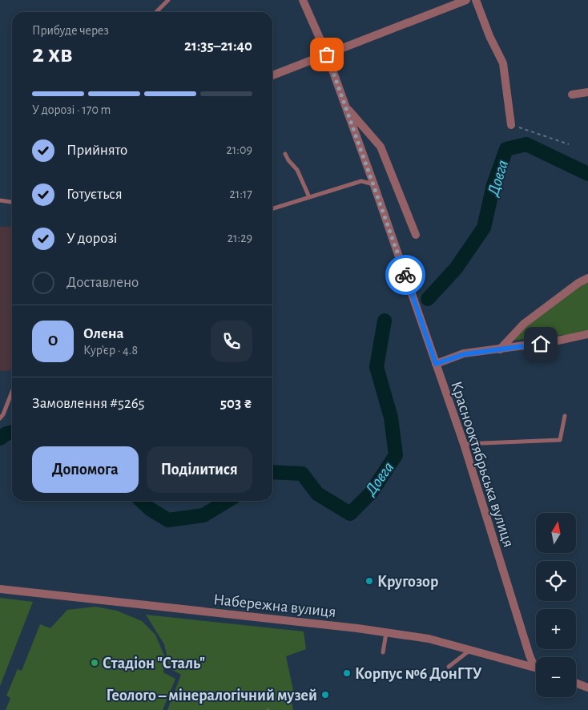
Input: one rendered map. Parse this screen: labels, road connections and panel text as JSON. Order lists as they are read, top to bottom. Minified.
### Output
{"streets":{"street":["Краснооктябрьська вулиця","Набережна вулиця"]},"crossings":[["Краснооктябрьська вулиця","Набережна вулиця"]],"water":["Довга"],"places":["Кругозор","Стадіон \"Сталь\"","Корпус №6 ДонГТУ","Геолого – мінералогічний музей"],"north":"top","page":{"heading":["2 хв","Прибуде через","21:35–21:40"],"panel":["Олена","Кур’єр · 4.8","Замовлення #5265","503 ₴"],"bar":"У дорозі · 170 m","list":[["Прийнято","21:09"],["Готується","21:17"],["У дорозі","21:29"],"Доставлено"],"round":"О","buttons":["Допомога","Поділитися"],"map_buttons":["+","−"]}}
